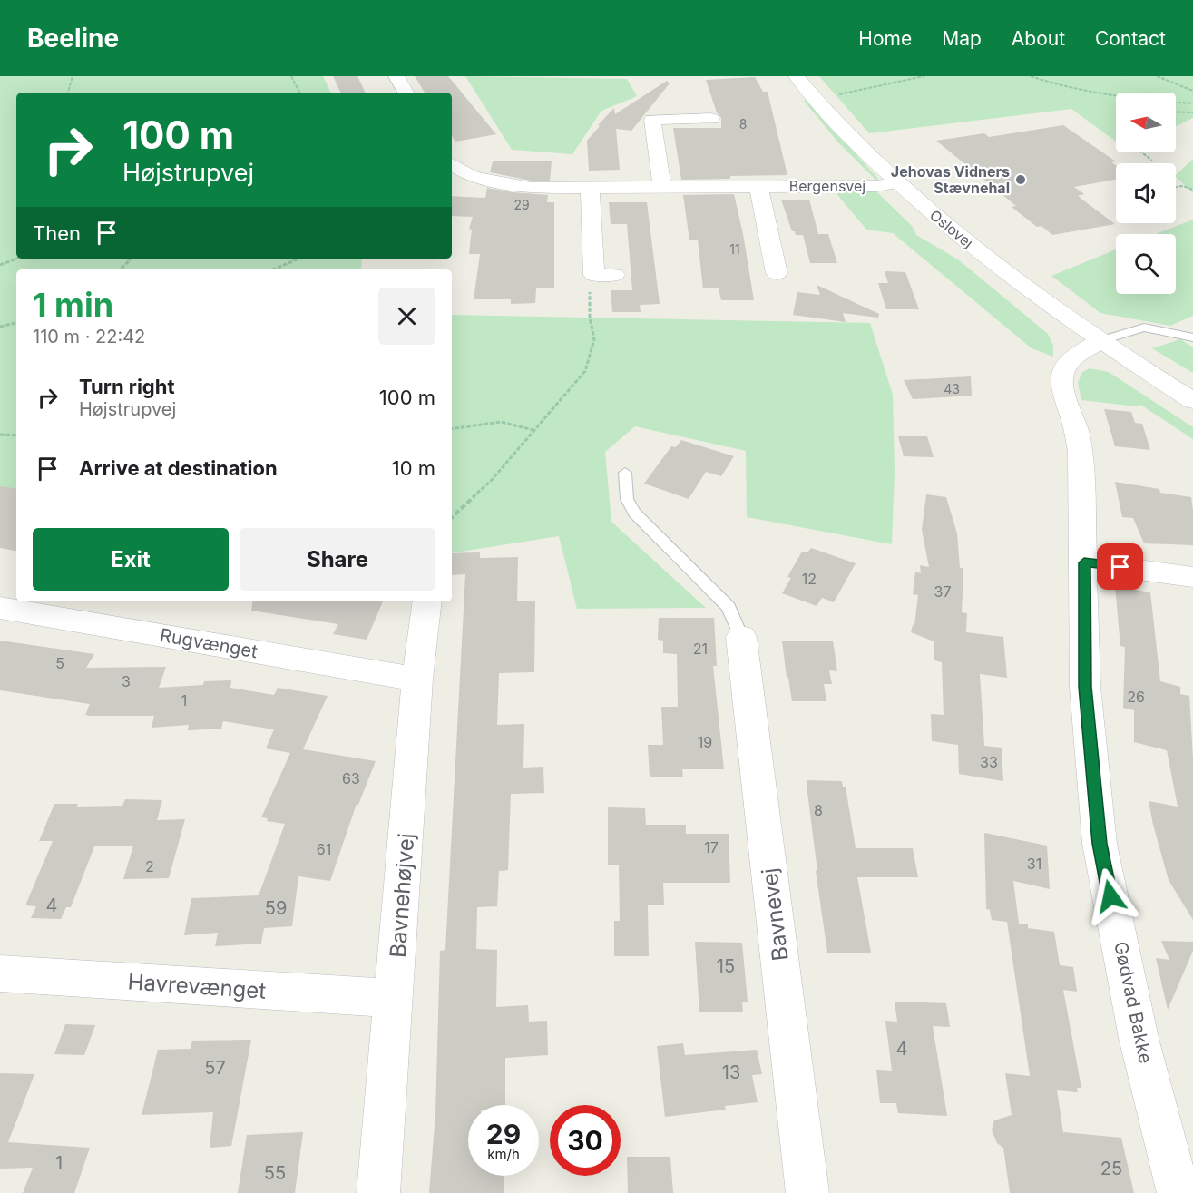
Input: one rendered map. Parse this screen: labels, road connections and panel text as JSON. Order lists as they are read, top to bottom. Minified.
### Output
{"streets":{"street":["Bergensvej","Oslovej","Rugvænget","Bavnehøjvej","Bavnevej","Havrevænget","Gødvad Bakke"]},"crossings":[["Bergensvej","Oslovej"],["Oslovej","Gødvad Bakke"],["Rugvænget","Bavnehøjvej"],["Bavnehøjvej","Havrevænget"]],"places":["Jehovas Vidners Stævnehal"],"house_numbers":["8","29","11","43","12","37","21","5","3","26","1","19","33","63","8","17","61","31","2","4","59","15","4","57","13","1","25","55"],"north":"left","page":{"header":"Beeline","nav":["Home","Map","About","Contact"],"turn":["100 m","Højstrupvej"],"then":"Then","heading":["1 min","110 m · 22:42"],"list":[{"name":"Turn right","note":"Højstrupvej","value":"100 m"},{"name":"Arrive at destination","value":"10 m"}],"buttons":["Exit","Share"],"speed":"29 km/h","limit":"30"}}
